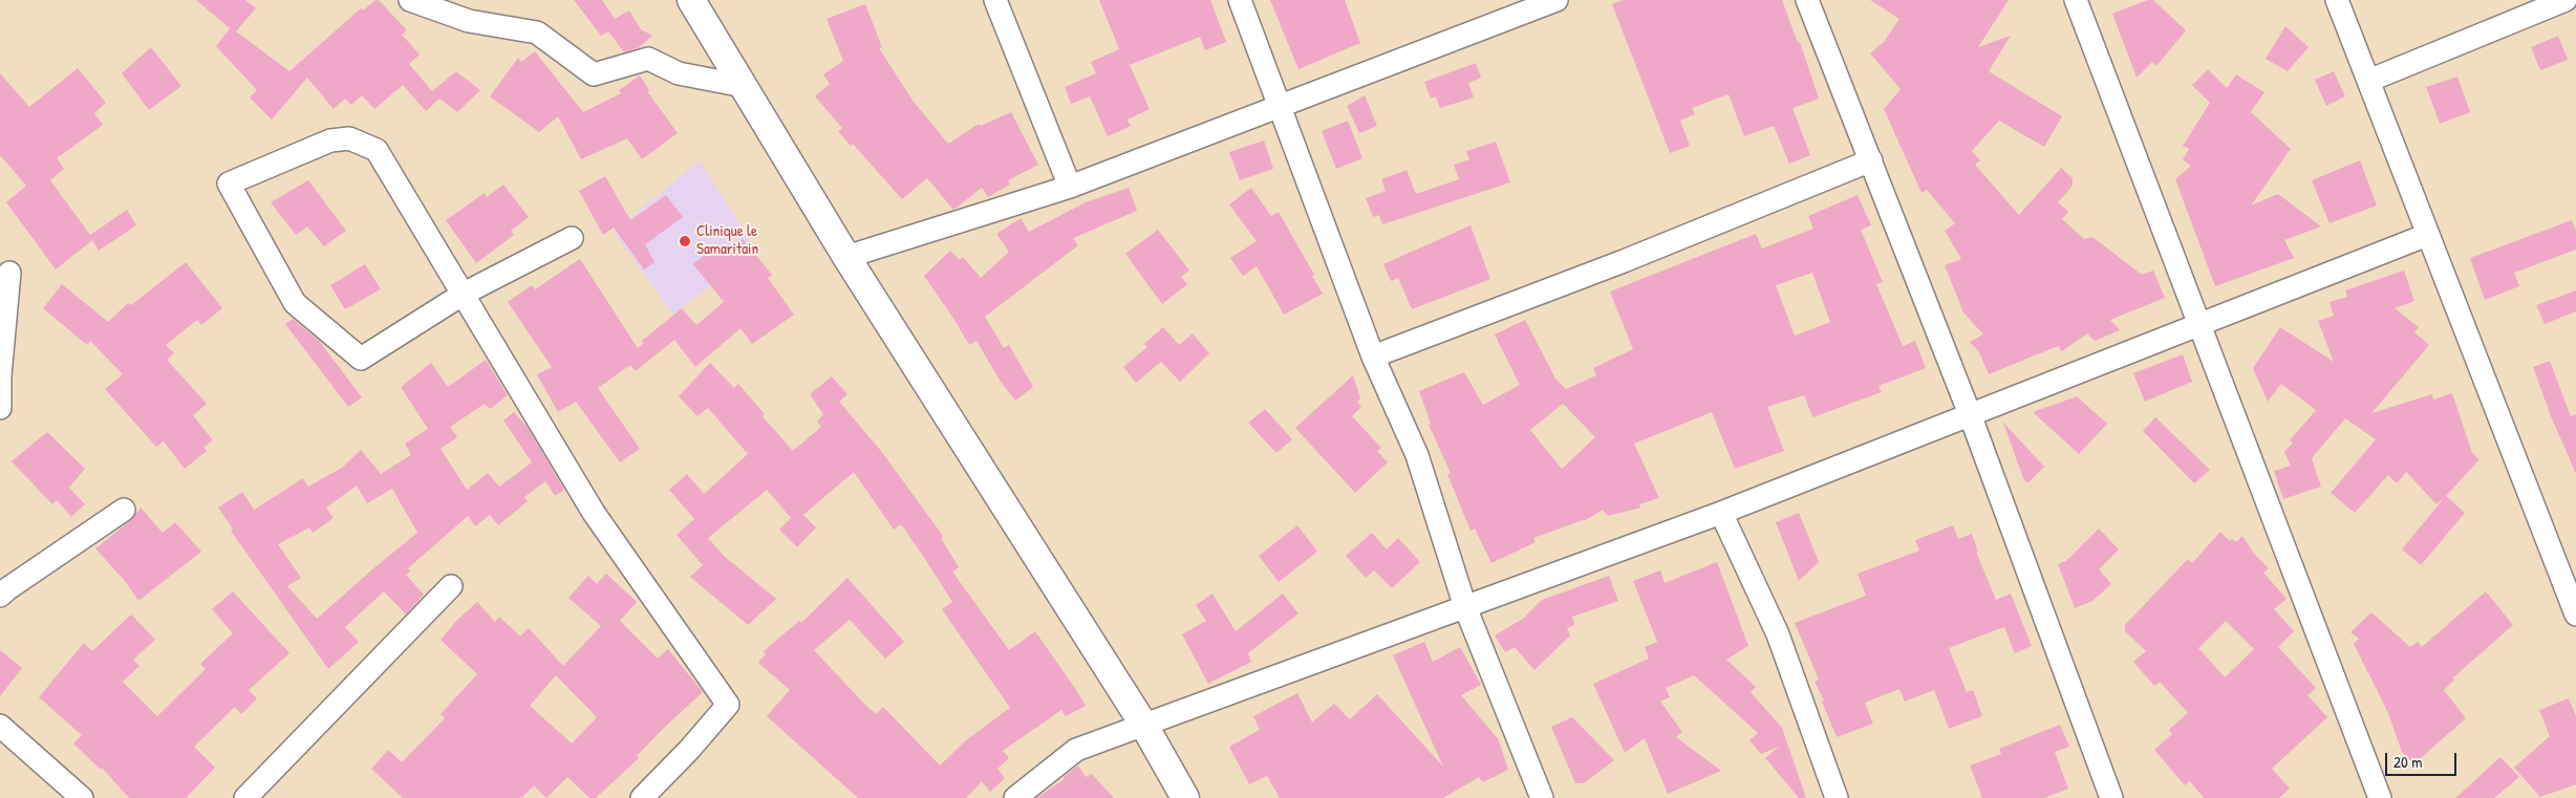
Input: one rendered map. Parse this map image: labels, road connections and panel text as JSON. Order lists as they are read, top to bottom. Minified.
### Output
{"places":["Clinique le Samaritain"],"scale_bar":"20 m"}
